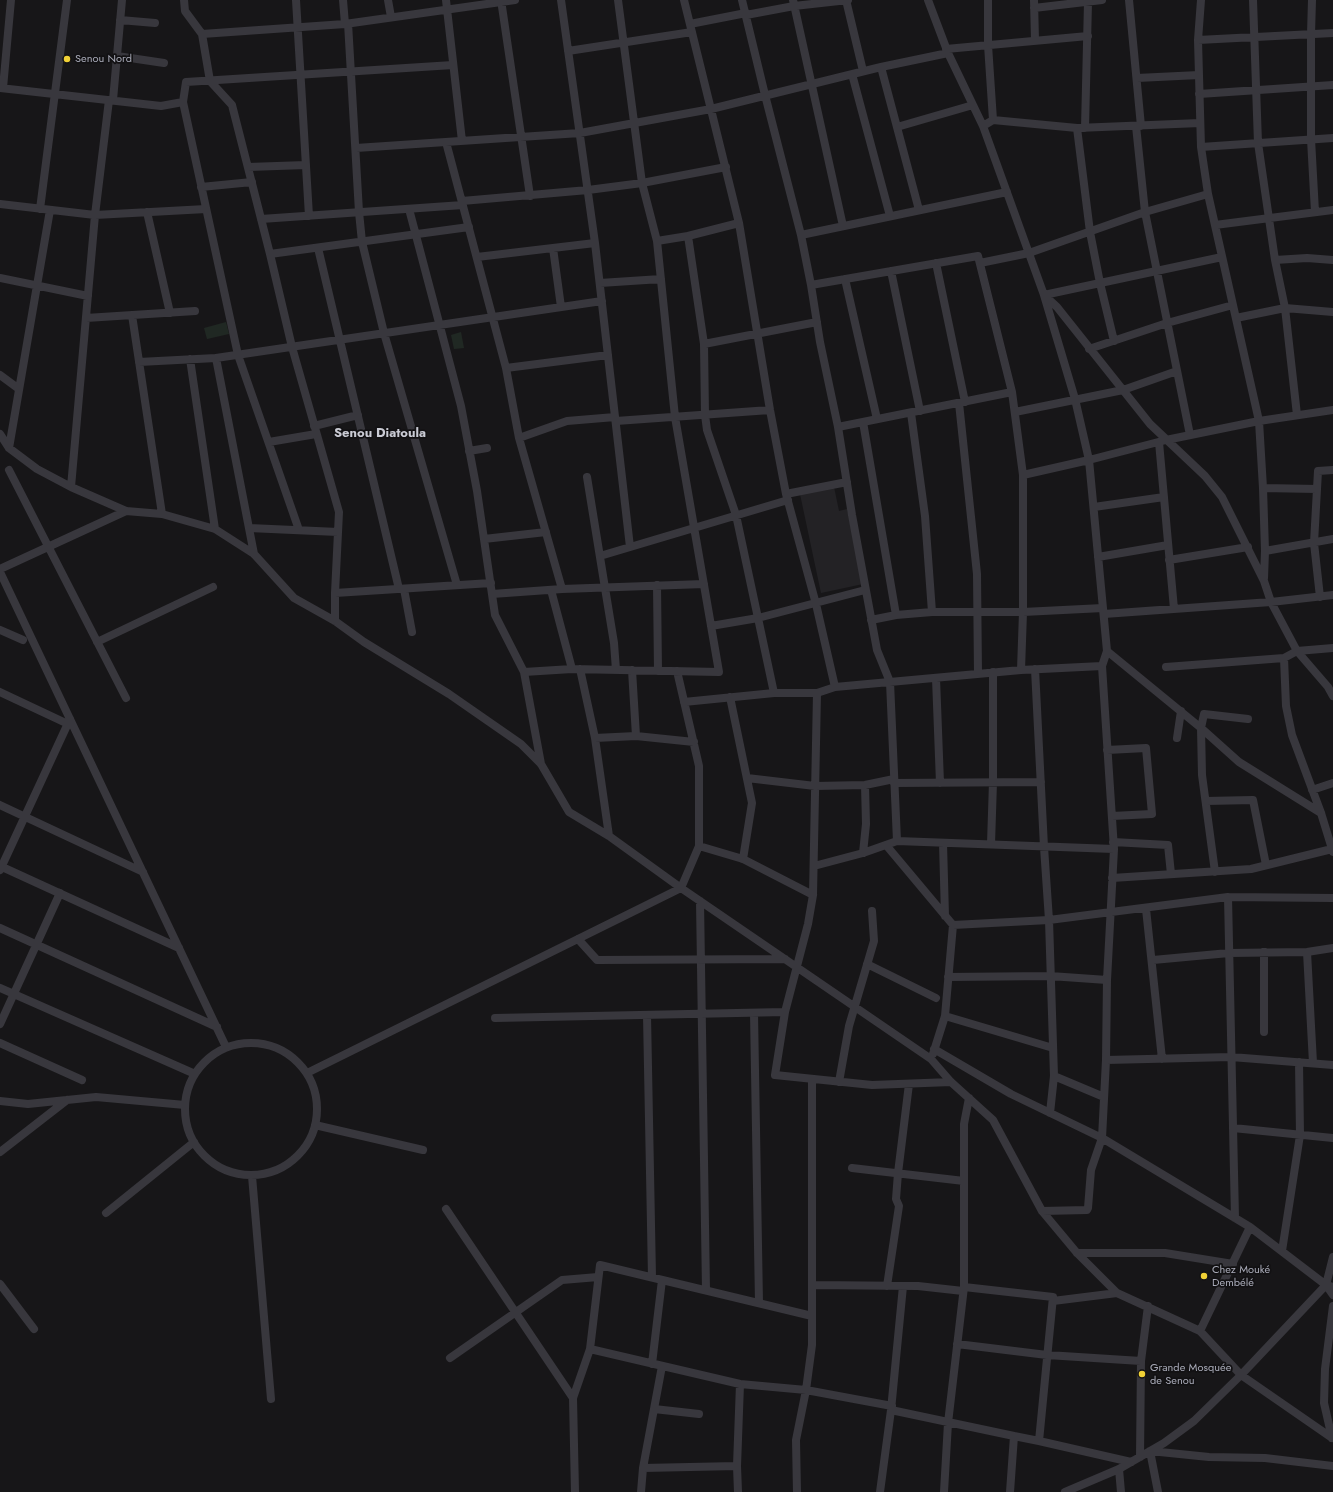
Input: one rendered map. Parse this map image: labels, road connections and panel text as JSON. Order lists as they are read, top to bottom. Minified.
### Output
{"districts":["Senou Diatoula"],"places":["Senou Nord","Chez Mouké Dembélé","Grande Mosquée de Senou"]}
